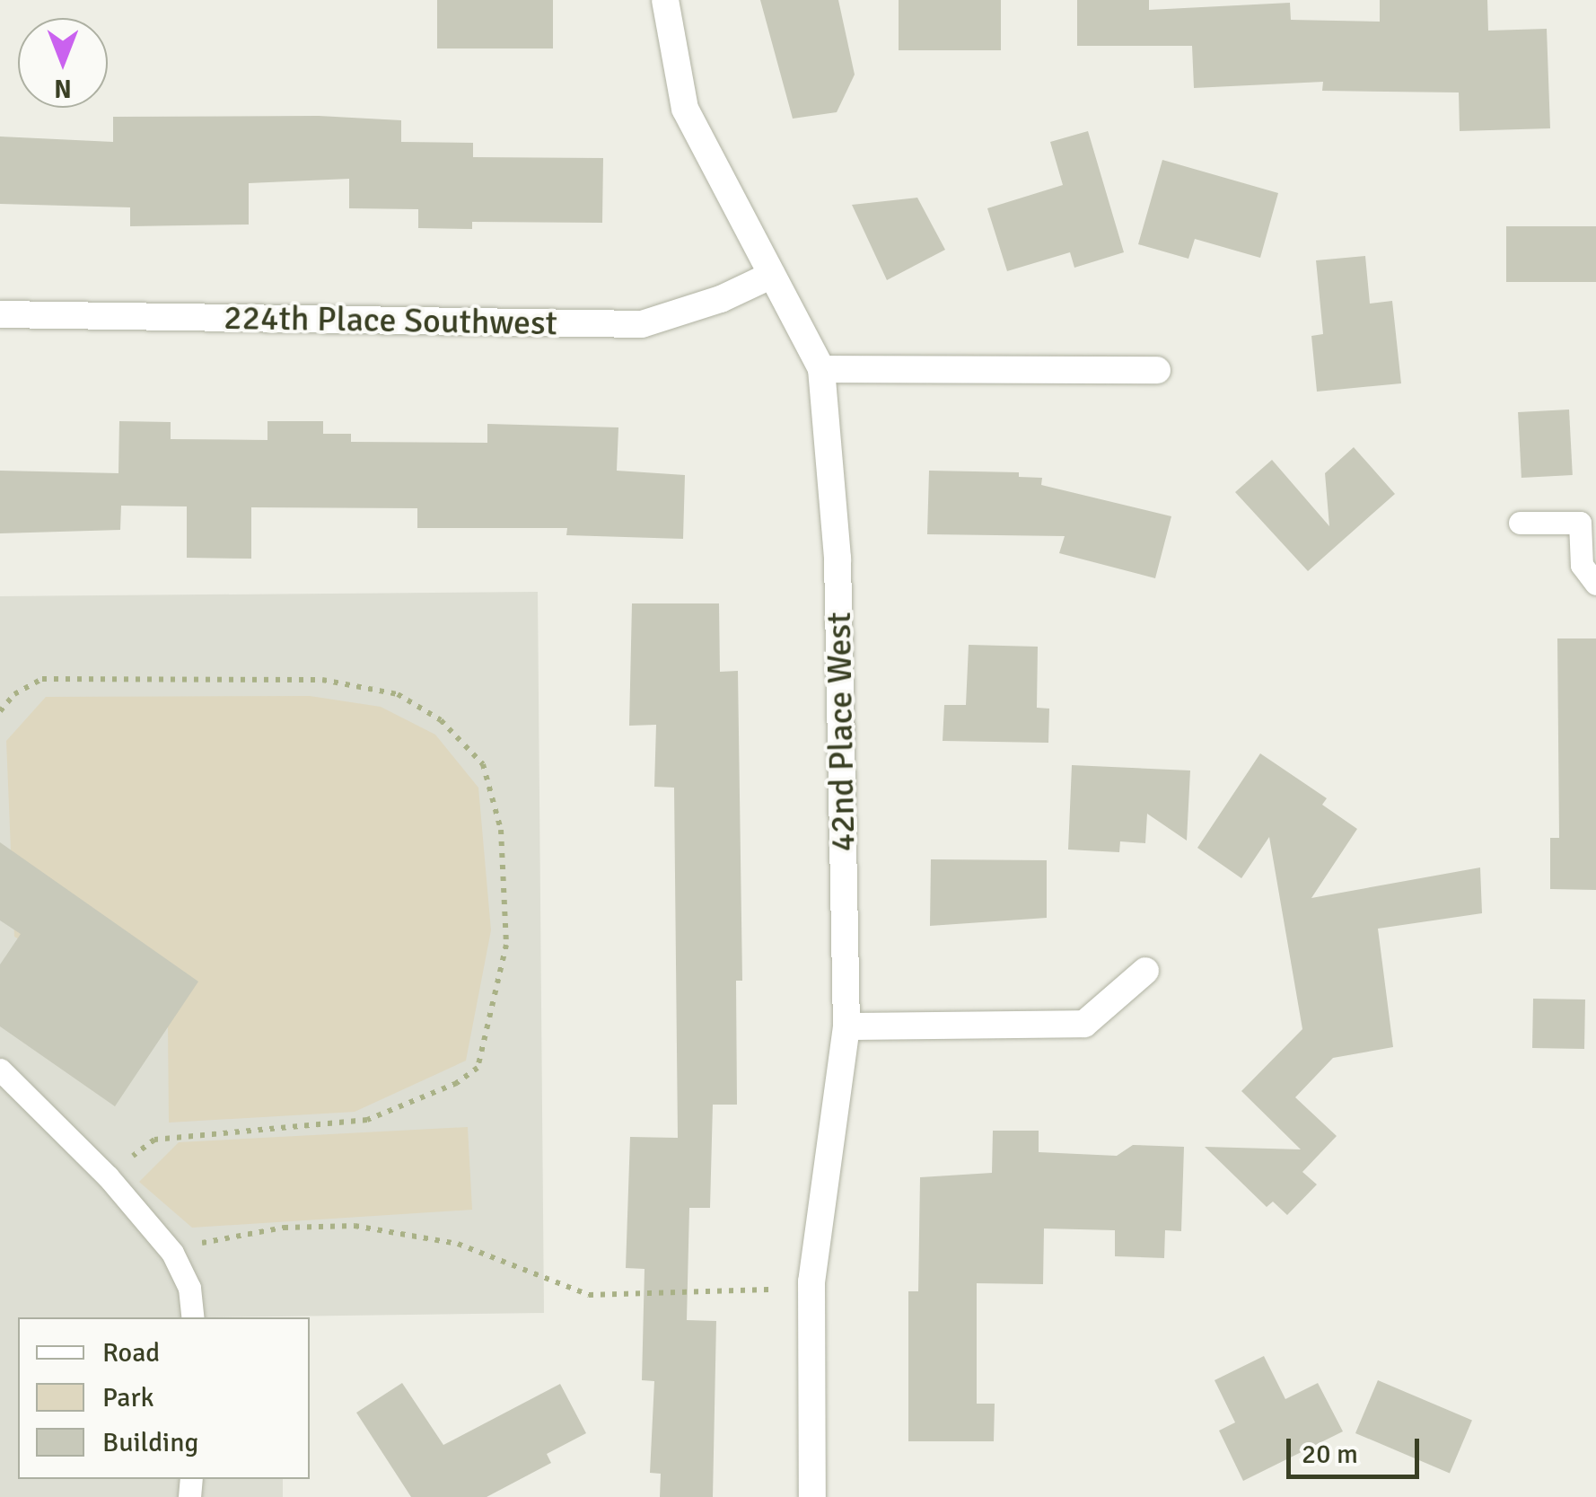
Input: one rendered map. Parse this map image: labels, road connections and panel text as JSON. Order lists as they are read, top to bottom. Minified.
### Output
{"streets":{"street":["224th Place Southwest","42nd Place West"]},"crossings":[["224th Place Southwest","42nd Place West"]],"legend":["Road","Park","Building"],"scale_bar":"20 m","north":"bottom"}
